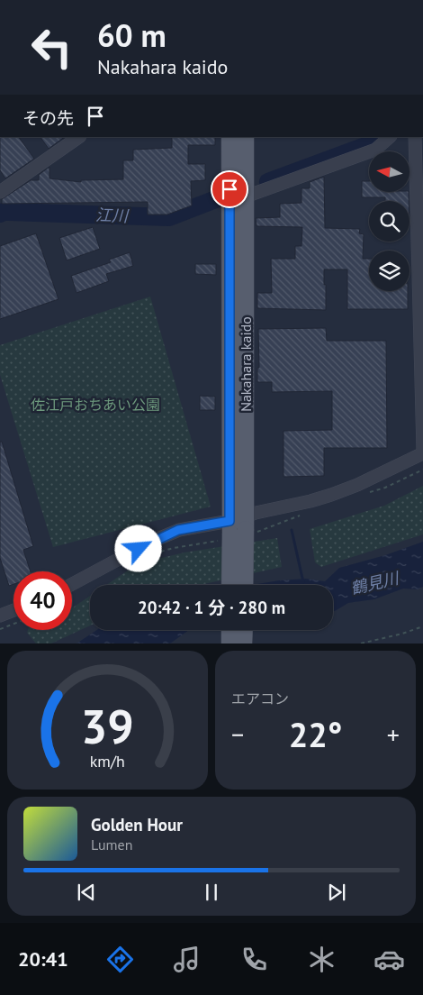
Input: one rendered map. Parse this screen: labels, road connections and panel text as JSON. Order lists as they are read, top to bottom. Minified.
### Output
{"streets":{"main road":["Nakahara kaido"]},"water":["江川","鶴見川"],"parks":["佐江戸おちあい公園"],"north":"left","page":{"turn":["60 m","Nakahara kaido"],"then":"その先","limit":"40","trip":"20:42 · 1 分 · 280 m","tile":"エアコン","heat":["−","22°","+"],"song":["Golden Hour","Lumen"],"tabs":"20:41","gauge":["39","km/h"]}}
